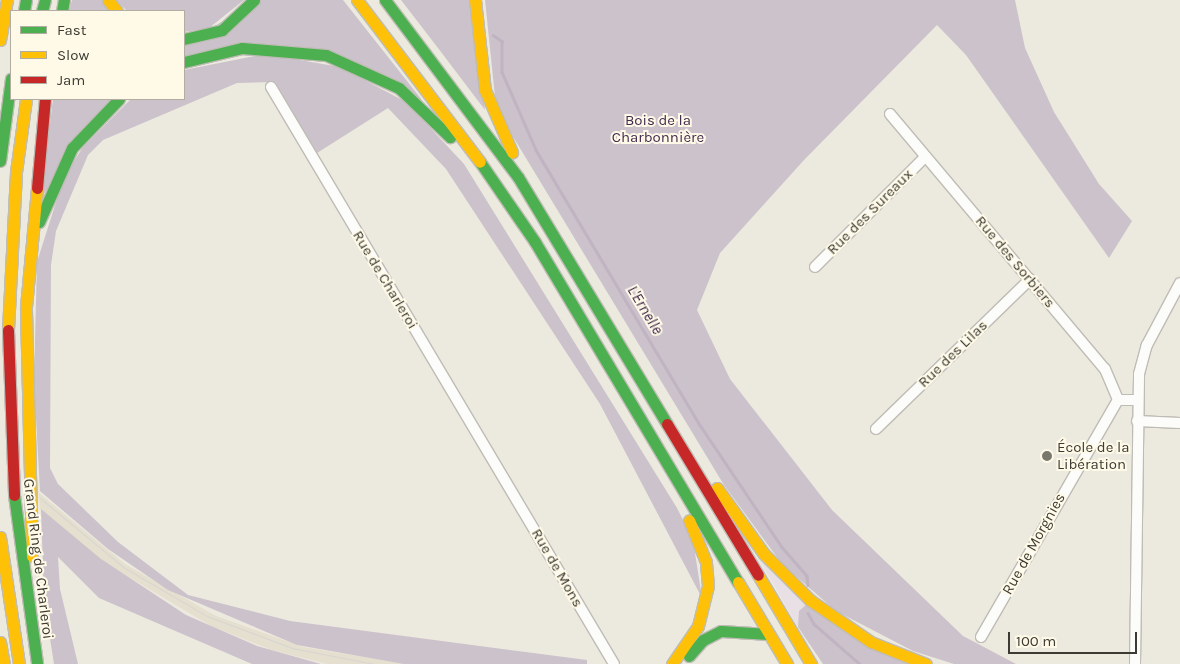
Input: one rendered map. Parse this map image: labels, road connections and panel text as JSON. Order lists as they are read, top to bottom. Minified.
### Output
{"streets":{"highway":["Grand Ring de Charleroi"],"street":["Rue des Sureaux","Rue des Sorbiers","Rue de Charleroi","Rue des Lilas","Rue de Morgnies","Rue de Mons"]},"crossings":[["Rue des Sureaux","Rue des Sorbiers"],["Rue des Sorbiers","Rue des Lilas"],["Rue des Sorbiers","Rue de Morgnies"],["Rue de Charleroi","Rue de Mons"]],"water":["L'Ernelle"],"parks":["Bois de la Charbonnière"],"places":["École de la Libération"],"legend":["Fast","Slow","Jam"],"scale_bar":"100 m"}
